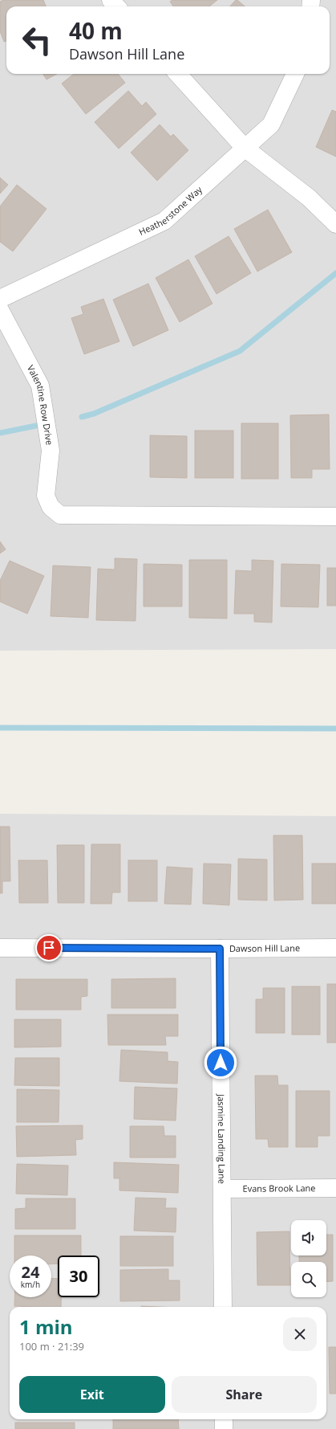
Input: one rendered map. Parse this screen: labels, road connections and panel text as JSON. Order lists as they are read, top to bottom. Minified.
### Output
{"streets":{"street":["Heatherstone Way","Valentine Row Drive","Dawson Hill Lane","Jasmine Landing Lane","Evans Brook Lane"]},"crossings":[["Dawson Hill Lane","Jasmine Landing Lane"],["Jasmine Landing Lane","Evans Brook Lane"]],"page":{"turn":["40 m","Dawson Hill Lane"],"speed":"24 km/h","limit":"30","heading":["1 min","100 m · 21:39"],"buttons":["Exit","Share"]}}
